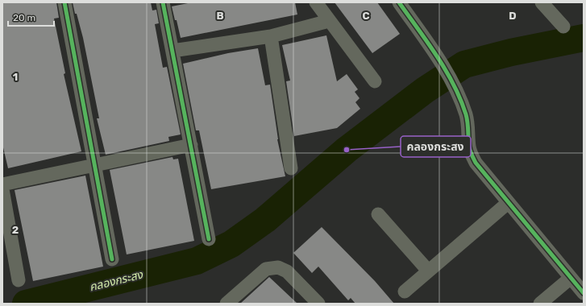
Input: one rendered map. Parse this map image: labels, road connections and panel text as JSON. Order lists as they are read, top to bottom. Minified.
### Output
{"water":["คลองกระสง"],"places":["คลองกระสง"],"scale_bar":"20 m","grid":{"columns":["B","C","D"],"rows":["1","2"]}}
